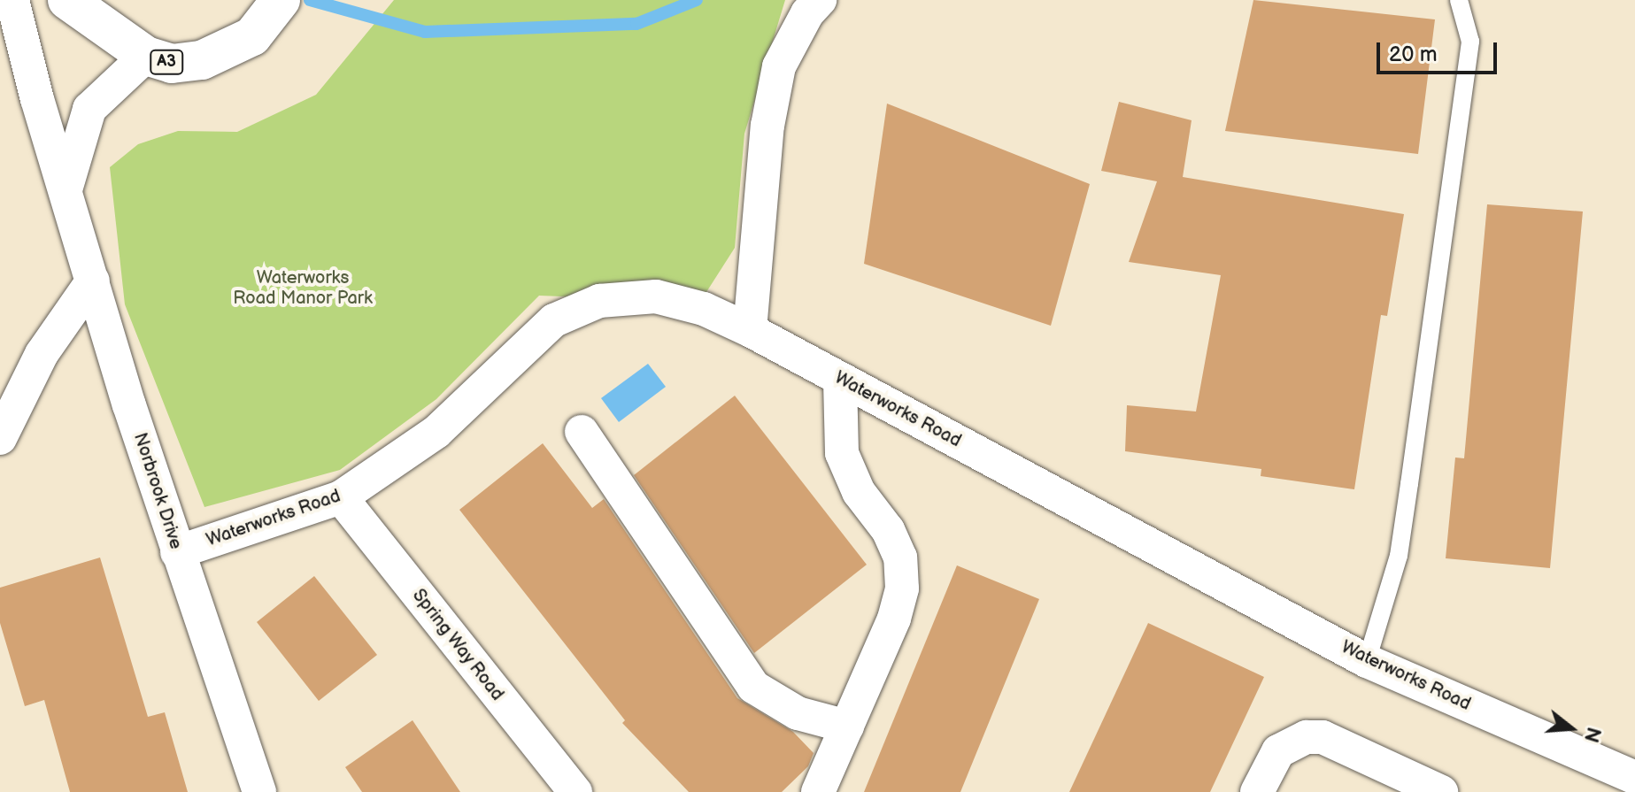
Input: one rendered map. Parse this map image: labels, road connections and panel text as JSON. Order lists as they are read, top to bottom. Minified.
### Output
{"streets":{"main road":["A3"],"street":["Waterworks Road","Norbrook Drive","Spring Way Road"]},"crossings":[["Waterworks Road","Norbrook Drive"],["Waterworks Road","Spring Way Road"]],"parks":["Waterworks Road Manor Park"],"scale_bar":"20 m","north":"right"}
